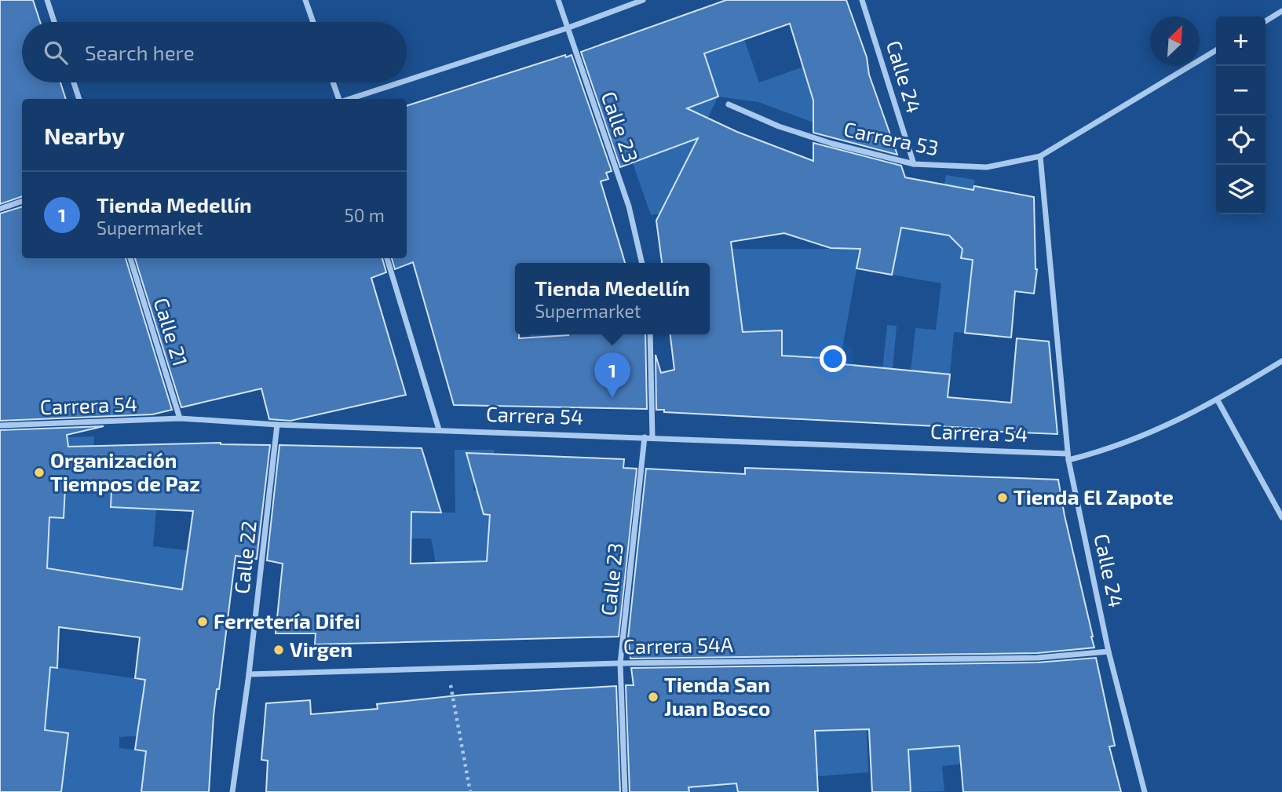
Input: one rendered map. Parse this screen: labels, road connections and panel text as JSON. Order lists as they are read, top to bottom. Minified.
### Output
{"streets":{"street":["Calle 24","Calle 23","Carrera 53","Calle 21","Carrera 54","Calle 22","Carrera 54A"]},"crossings":[["Calle 24","Carrera 53"],["Calle 24","Carrera 54"],["Calle 24","Carrera 54A"],["Calle 23","Carrera 54"],["Calle 23","Carrera 54A"],["Calle 21","Carrera 54"],["Carrera 54","Calle 22"],["Calle 22","Carrera 54A"]],"places":["Organización Tiempos de Paz","Tienda El Zapote","Ferretería Difei","Virgen","Tienda San Juan Bosco"],"north":"top right","page":{"map_buttons":["+","−"],"search":"Search here","heading":"Nearby","list":[{"mark":"1","name":"Tienda Medellín","note":"Supermarket","value":"50 m"}],"popup":["Tienda Medellín","Supermarket"],"pins":"1"}}
